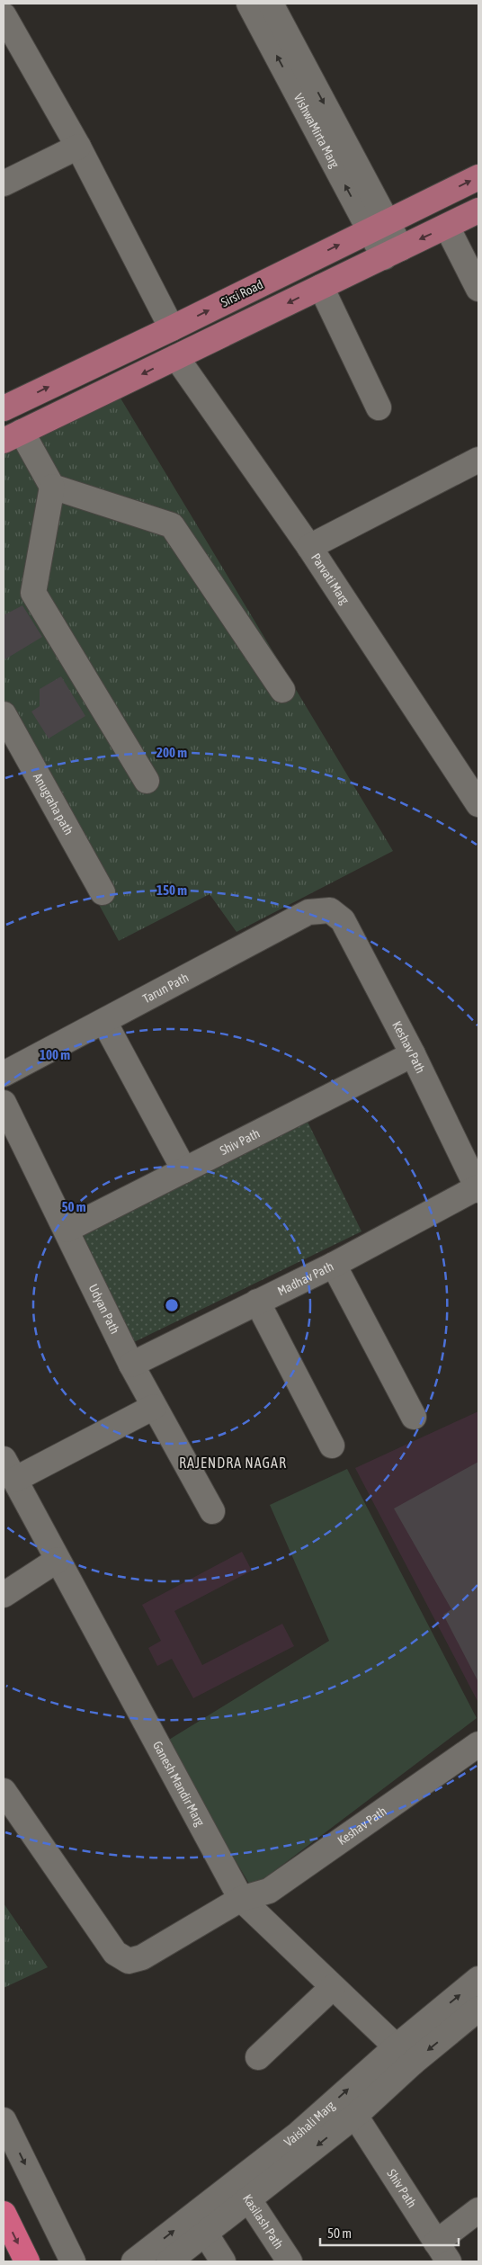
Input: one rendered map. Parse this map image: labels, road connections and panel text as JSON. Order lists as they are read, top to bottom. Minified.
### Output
{"streets":{"main road":["Sirsi Road"],"street":["VishwaMirta Marg","Parvati Marg","Anugraha path","Tarun Path","Keshav Path","Shiv Path","Madhav Path","Udyan Path","Ganesh Mandir Marg","Vaishali Marg","Kasilash Path"]},"crossings":[["VishwaMirta Marg","Sirsi Road"],["Tarun Path","Keshav Path"],["Keshav Path","Shiv Path"],["Keshav Path","Madhav Path"],["Keshav Path","Ganesh Mandir Marg"],["Shiv Path","Udyan Path"],["Shiv Path","Vaishali Marg"],["Madhav Path","Udyan Path"],["Ganesh Mandir Marg","Vaishali Marg"],["Vaishali Marg","Kasilash Path"]],"districts":["RAJENDRA NAGAR"],"scale_bar":"50 m","rings":["200 m","150 m","100 m","50 m"]}
